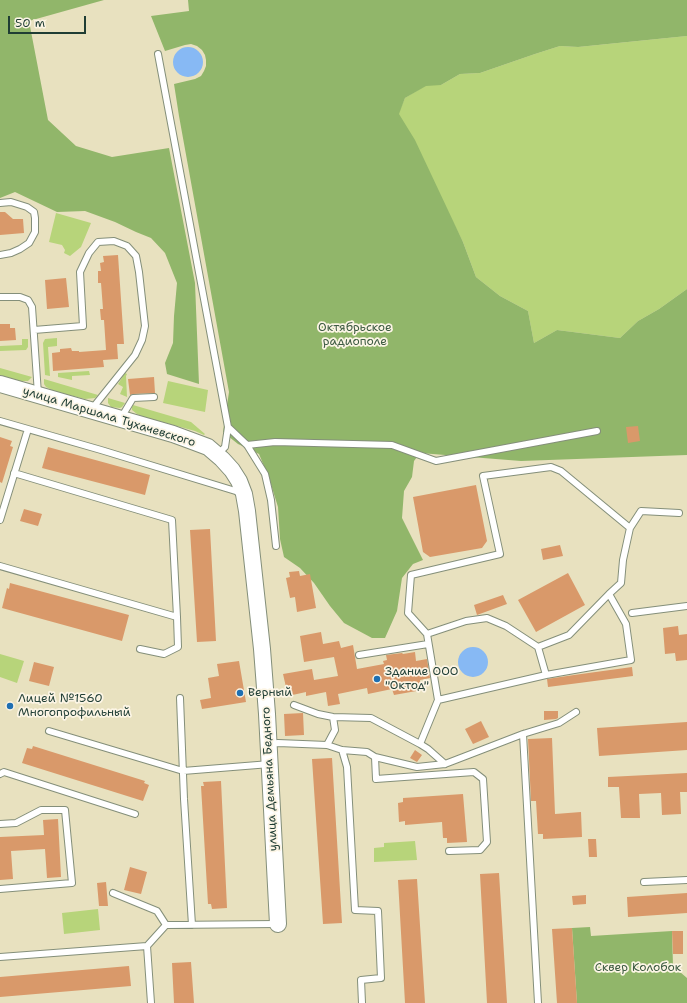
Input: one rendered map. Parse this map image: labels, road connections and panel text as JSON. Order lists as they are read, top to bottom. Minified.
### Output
{"streets":{"street":["улица Маршала Тухачевского","улица Демьяна Бедного"]},"crossings":[["улица Маршала Тухачевского","улица Демьяна Бедного"]],"parks":["Октябрьское радиополе","Сквер Колобок"],"places":["Здание ООО \"Октод\"","Верный","Лицей №1560 Многопрофильный"],"scale_bar":"50 m"}
